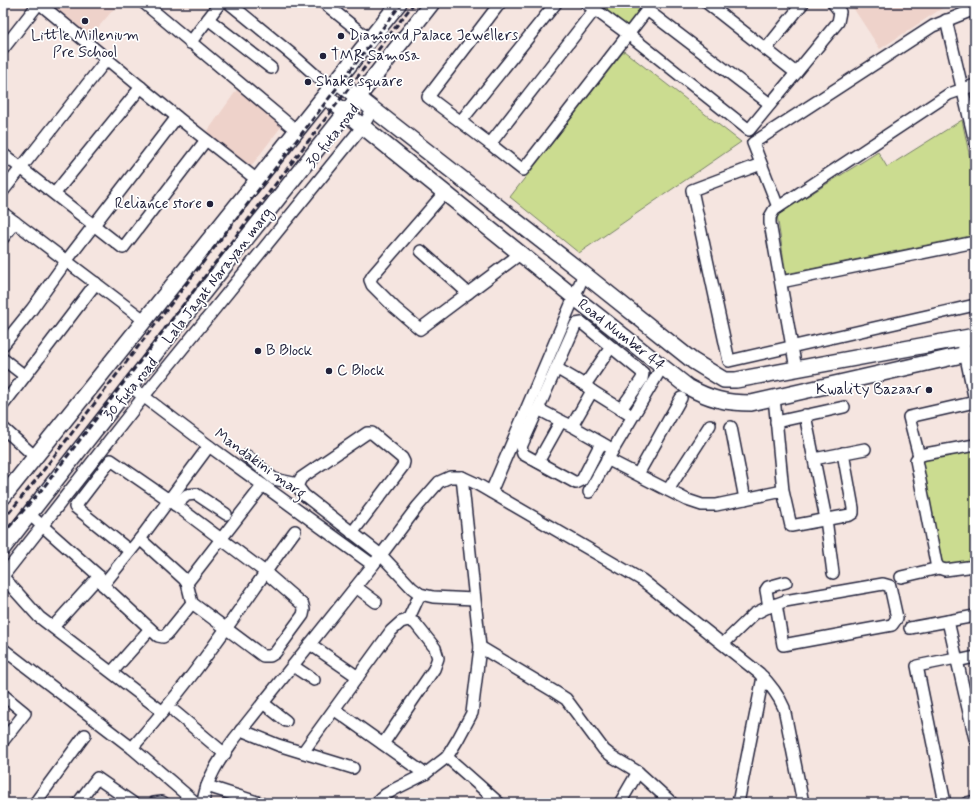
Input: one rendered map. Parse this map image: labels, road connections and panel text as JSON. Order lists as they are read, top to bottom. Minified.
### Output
{"streets":{"street":["30 futa road","Lala Jagat Narayan marg","Road Number 44","Mandakini marg"]},"crossings":[["30 futa road","Road Number 44"],["30 futa road","Mandakini marg"],["Lala Jagat Narayan marg","Road Number 44"],["Lala Jagat Narayan marg","Mandakini marg"]],"places":["Little Millenium Pre School","Diamond Palace Jewellers","TMR Samosa","Shake square","Reliance store","B Block","C Block","Kwality Bazaar"]}
